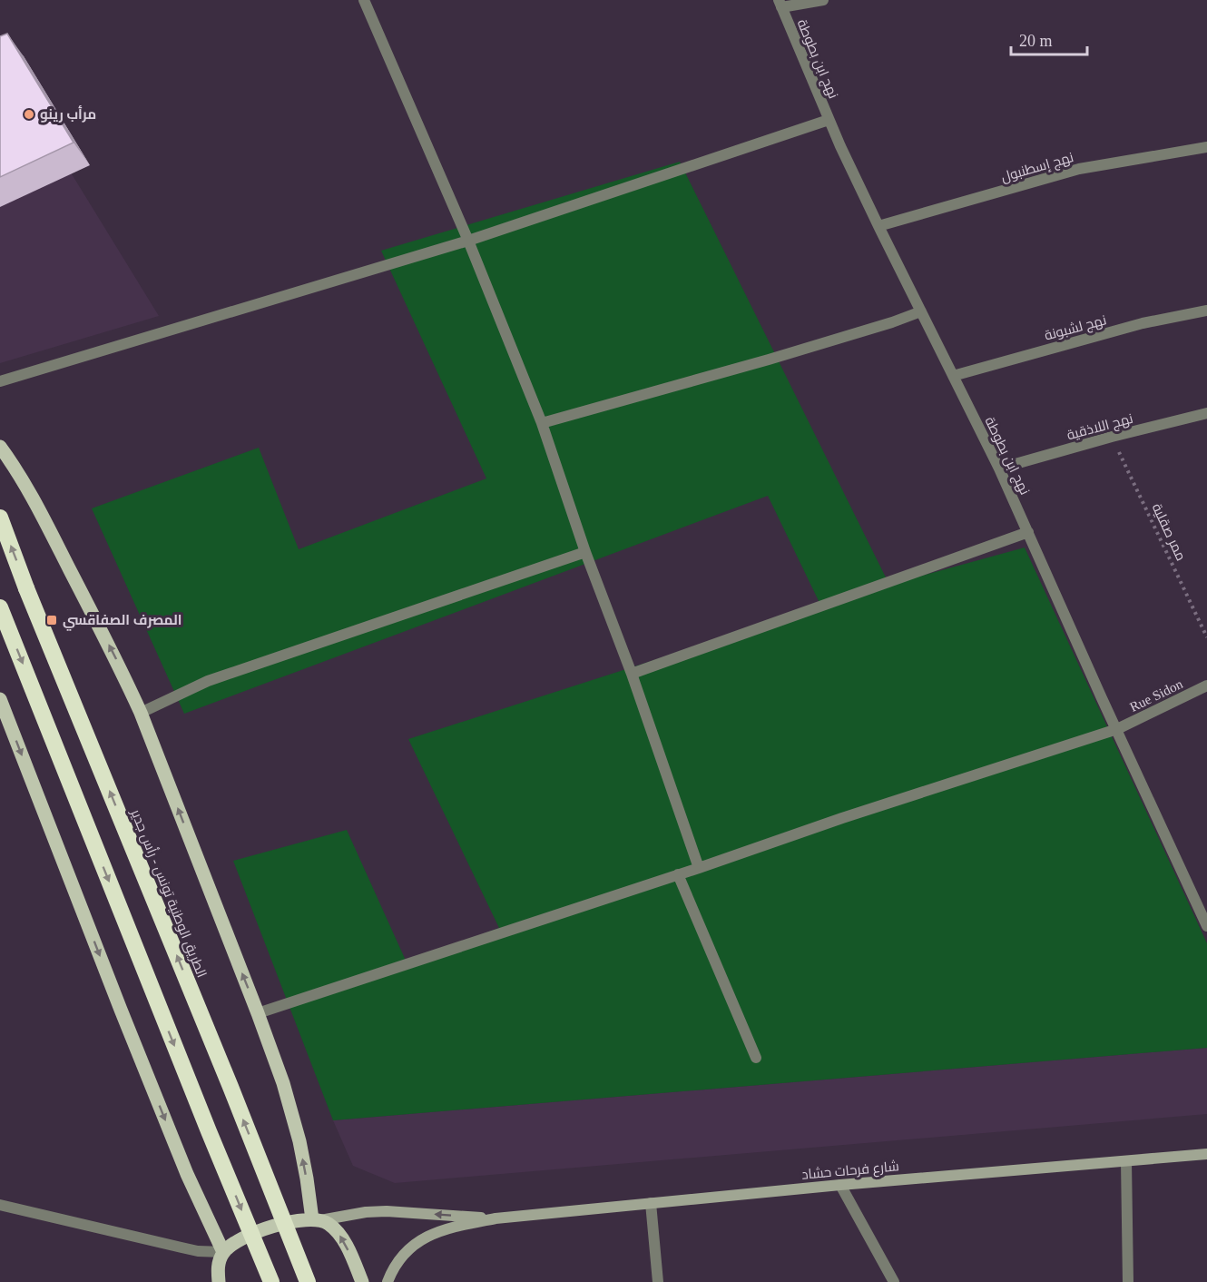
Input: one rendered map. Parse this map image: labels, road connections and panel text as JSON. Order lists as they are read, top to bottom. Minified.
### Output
{"streets":{"highway":["الطريق الوطنية تونس - رأس جدير"],"main road":["شارع فرحات حشاد"],"street":["نهج ابن بطوطة","نهج إسطنبول","نهج لشبونة","نهج اللاذقية","Rue Sidon"],"path":["ممر صقلية"]},"crossings":[["نهج ابن بطوطة","نهج إسطنبول"],["نهج ابن بطوطة","نهج لشبونة"],["نهج ابن بطوطة","نهج اللاذقية"],["نهج ابن بطوطة","Rue Sidon"],["نهج اللاذقية","ممر صقلية"]],"places":{"other":["مرأب رينو"],"transit":["المصرف الصفاقسي"]},"scale_bar":"20 m"}
